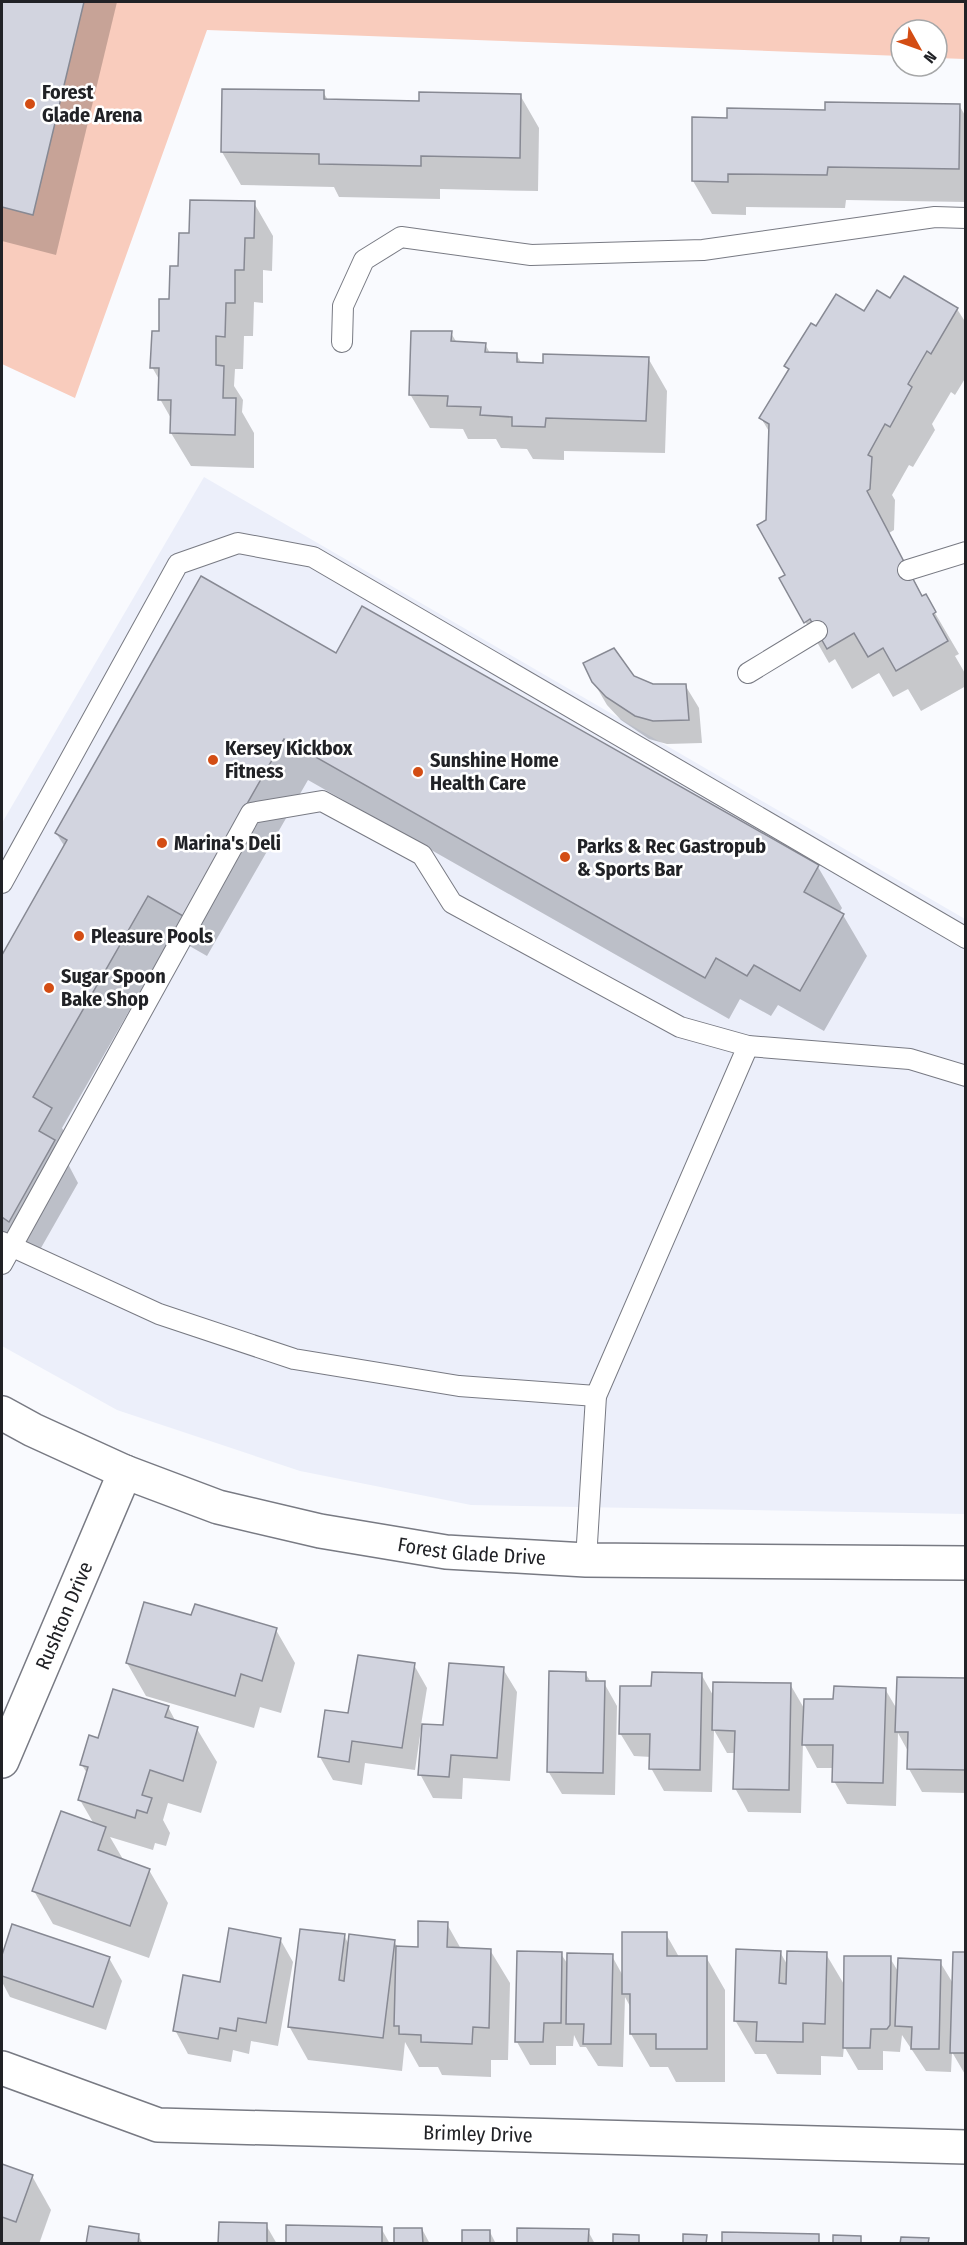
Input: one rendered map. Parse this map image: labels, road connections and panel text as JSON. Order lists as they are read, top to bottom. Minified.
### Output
{"streets":{"street":["Forest Glade Drive","Rushton Drive","Brimley Drive"]},"crossings":[["Forest Glade Drive","Rushton Drive"]],"places":["Forest Glade Arena","Kersey Kickbox Fitness","Sunshine Home Health Care","Marina's Deli","Parks & Rec Gastropub & Sports Bar","Pleasure Pools","Sugar Spoon Bake Shop"],"north":"bottom right"}
